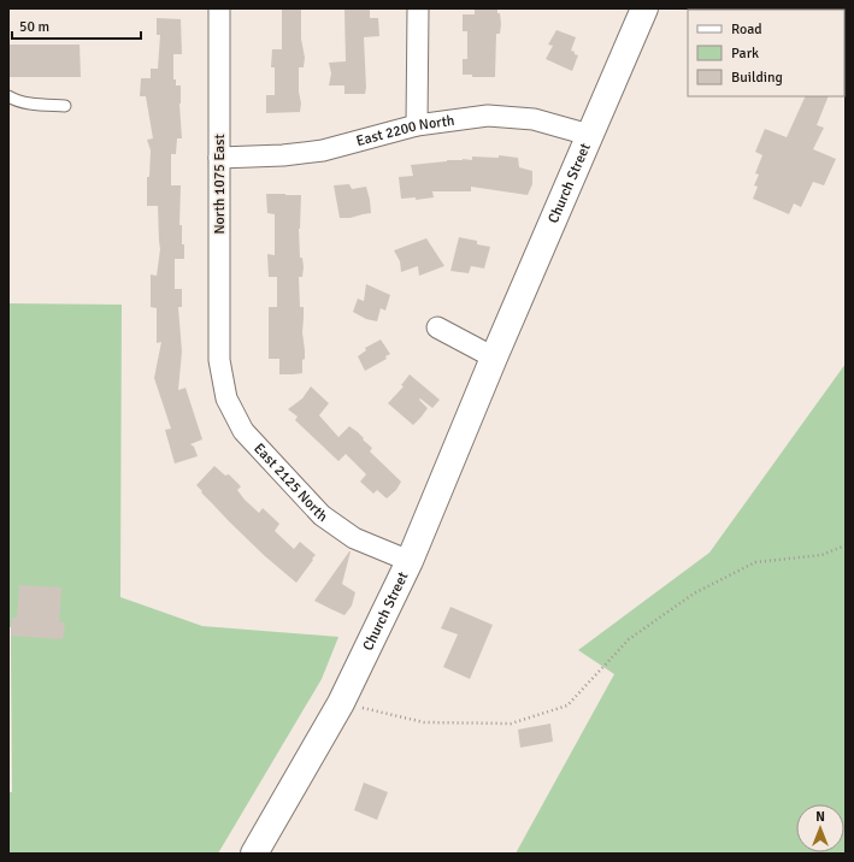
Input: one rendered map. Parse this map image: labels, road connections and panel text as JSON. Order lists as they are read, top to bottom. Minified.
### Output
{"streets":{"street":["East 2200 North","Church Street","North 1075 East","East 2125 North"]},"crossings":[["East 2200 North","Church Street"],["East 2200 North","North 1075 East"],["Church Street","East 2125 North"],["North 1075 East","East 2125 North"]],"legend":["Road","Park","Building"],"scale_bar":"50 m","north":"top"}
